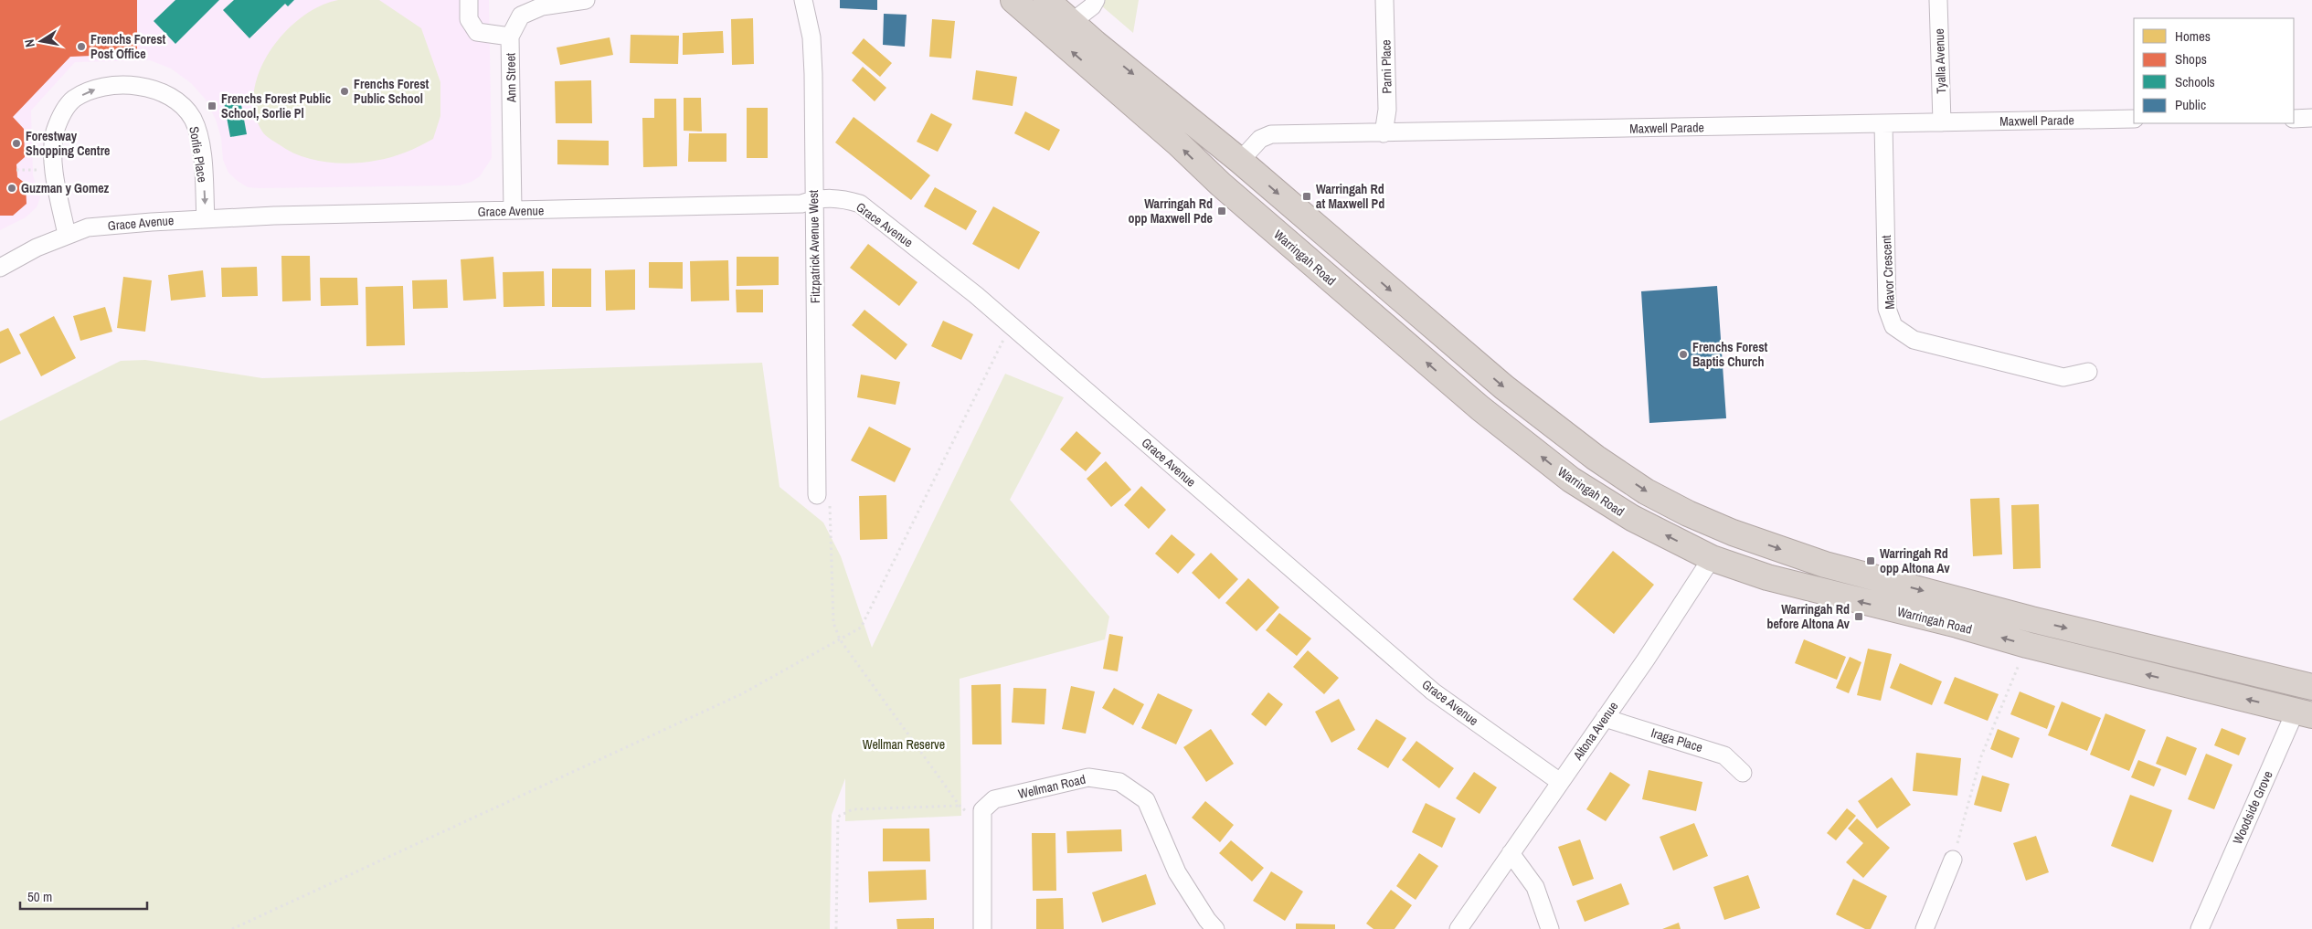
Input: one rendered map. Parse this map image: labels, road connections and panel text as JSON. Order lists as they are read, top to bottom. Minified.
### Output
{"streets":{"highway":["Maxwell Parade","Warringah Road","Altona Avenue","Woodside Grove"],"street":["Tyalla Avenue","Parni Place","Ann Street","Sorlie Place","Grace Avenue","Fitzpatrick Avenue West","Mavor Crescent","Iraga Place","Wellman Road"]},"crossings":[["Tyalla Avenue","Maxwell Parade"],["Parni Place","Maxwell Parade"],["Ann Street","Grace Avenue"],["Maxwell Parade","Warringah Road"],["Maxwell Parade","Mavor Crescent"],["Sorlie Place","Grace Avenue"],["Grace Avenue","Fitzpatrick Avenue West"],["Grace Avenue","Altona Avenue"],["Warringah Road","Altona Avenue"],["Warringah Road","Woodside Grove"],["Altona Avenue","Iraga Place"]],"parks":["Wellman Reserve"],"places":{"other":["Frenchs Forest Post Office","Frenchs Forest Public School","Forestway Shopping Centre","Guzman y Gomez","Frenchs Forest Baptis Church"],"transit":["Frenchs Forest Public School, Sorlie Pl","Warringah Rd at Maxwell Pd","Warringah Rd opp Maxwell Pde","Warringah Rd opp Altona Av","Warringah Rd before Altona Av"]},"legend":["Homes","Shops","Schools","Public"],"scale_bar":"50 m","north":"left"}
